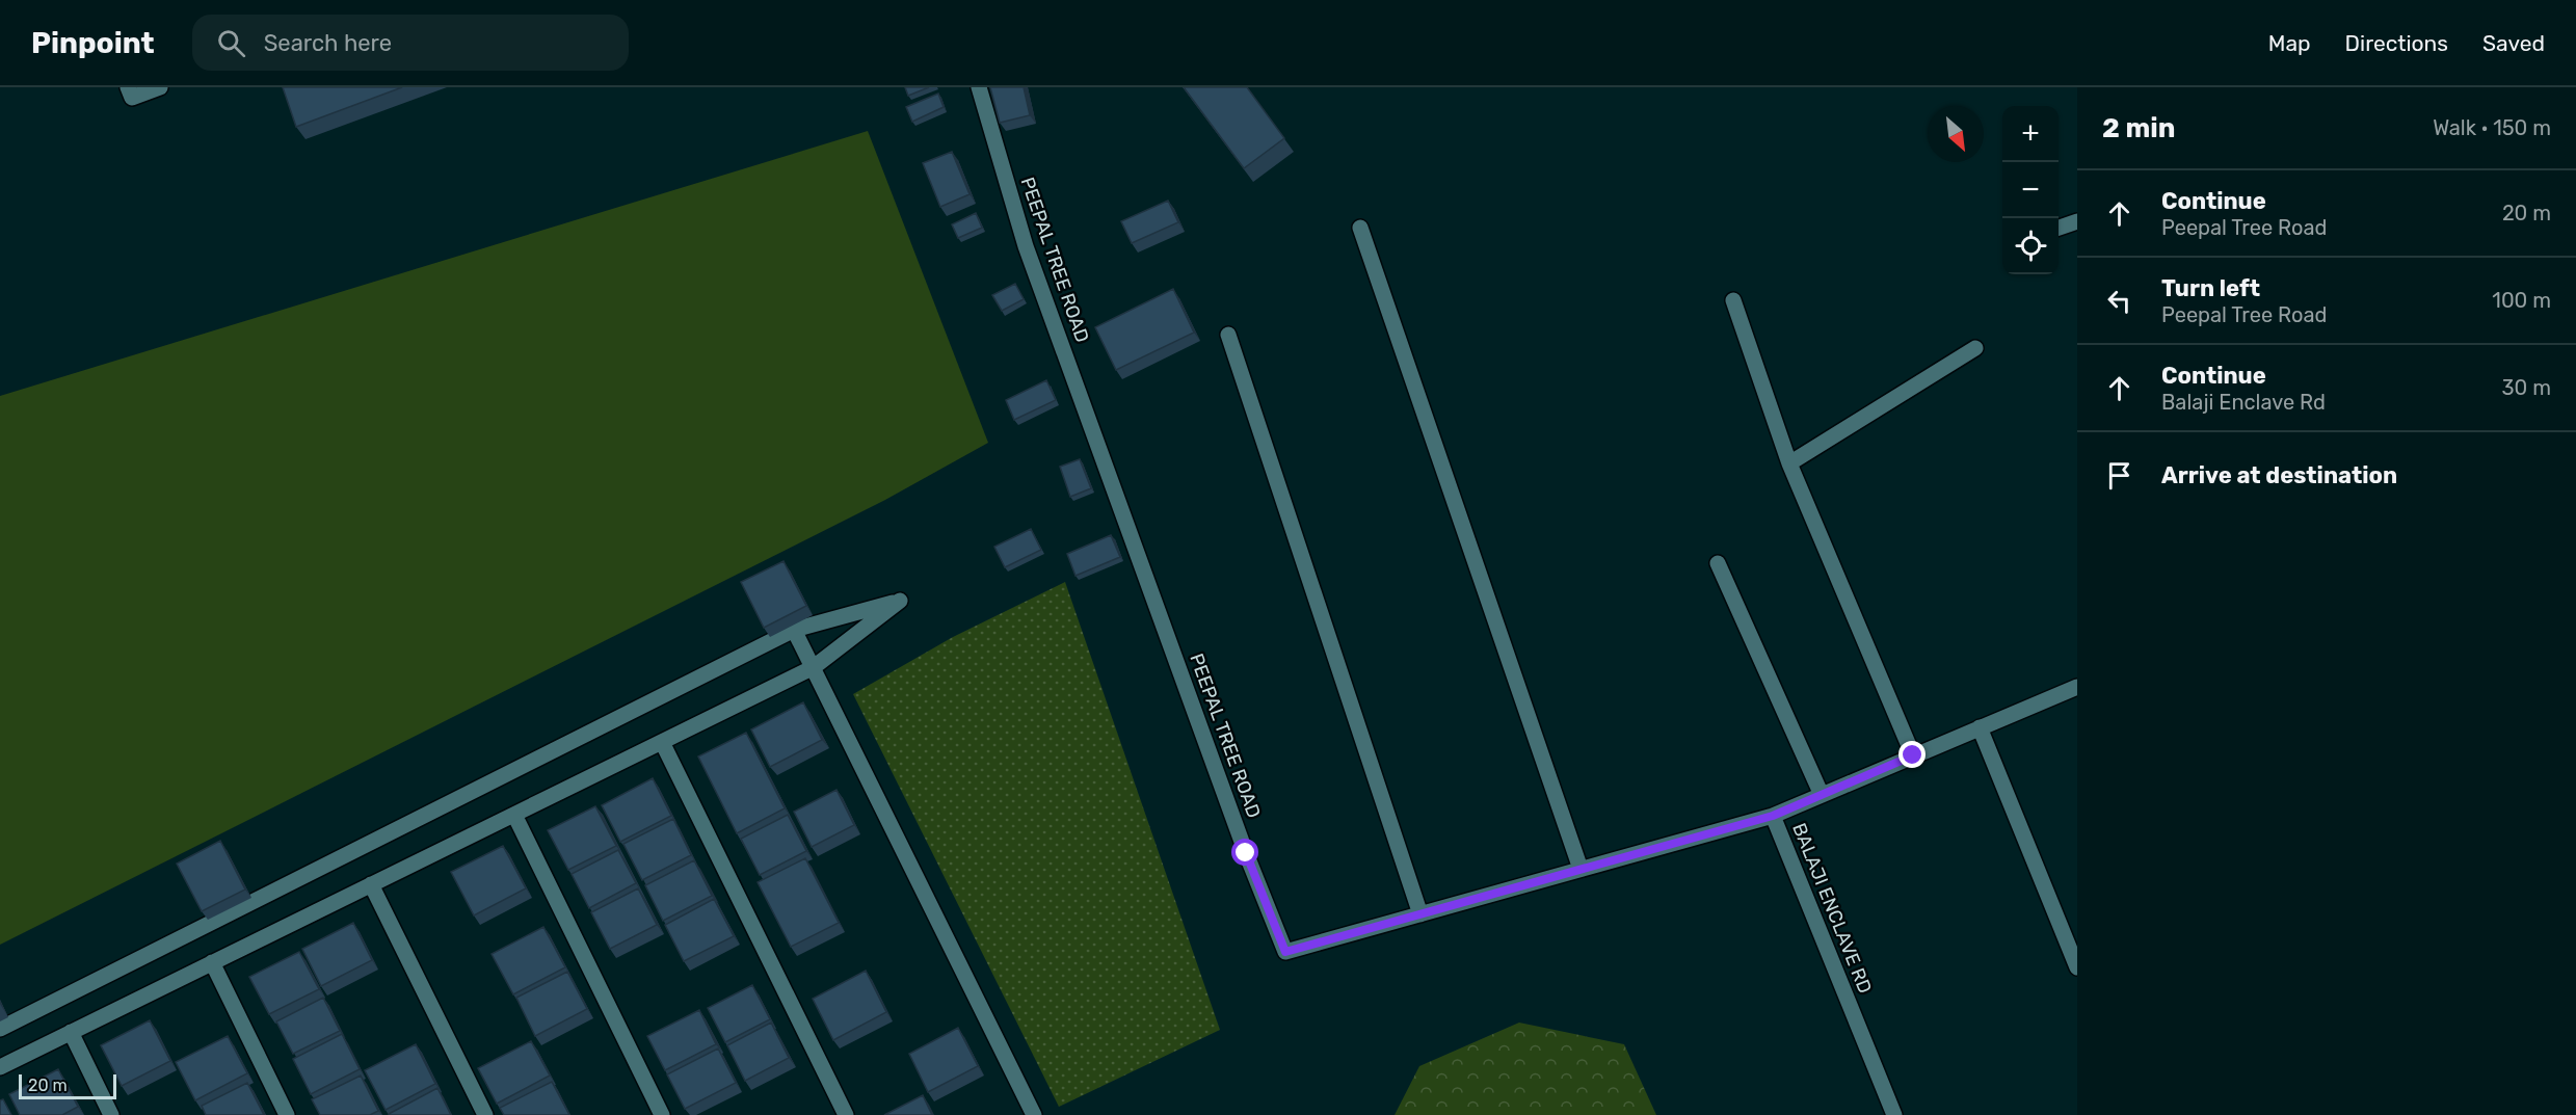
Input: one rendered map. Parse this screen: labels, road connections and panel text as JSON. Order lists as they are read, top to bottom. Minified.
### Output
{"streets":{"street":["PEEPAL TREE ROAD","BALAJI ENCLAVE RD"]},"crossings":[["PEEPAL TREE ROAD","BALAJI ENCLAVE RD"]],"scale_bar":"20 m","north":"bottom right","page":{"header":"Pinpoint","search":"Search here","nav":["Map","Directions","Saved"],"heading":["2 min","Walk · 150 m"],"map_buttons":["+","−"],"list":[["Continue","Peepal Tree Road","20 m"],["Turn left","Peepal Tree Road","100 m"],["Continue","Balaji Enclave Rd","30 m"],"Arrive at destination"],"scale":"20 m"}}
